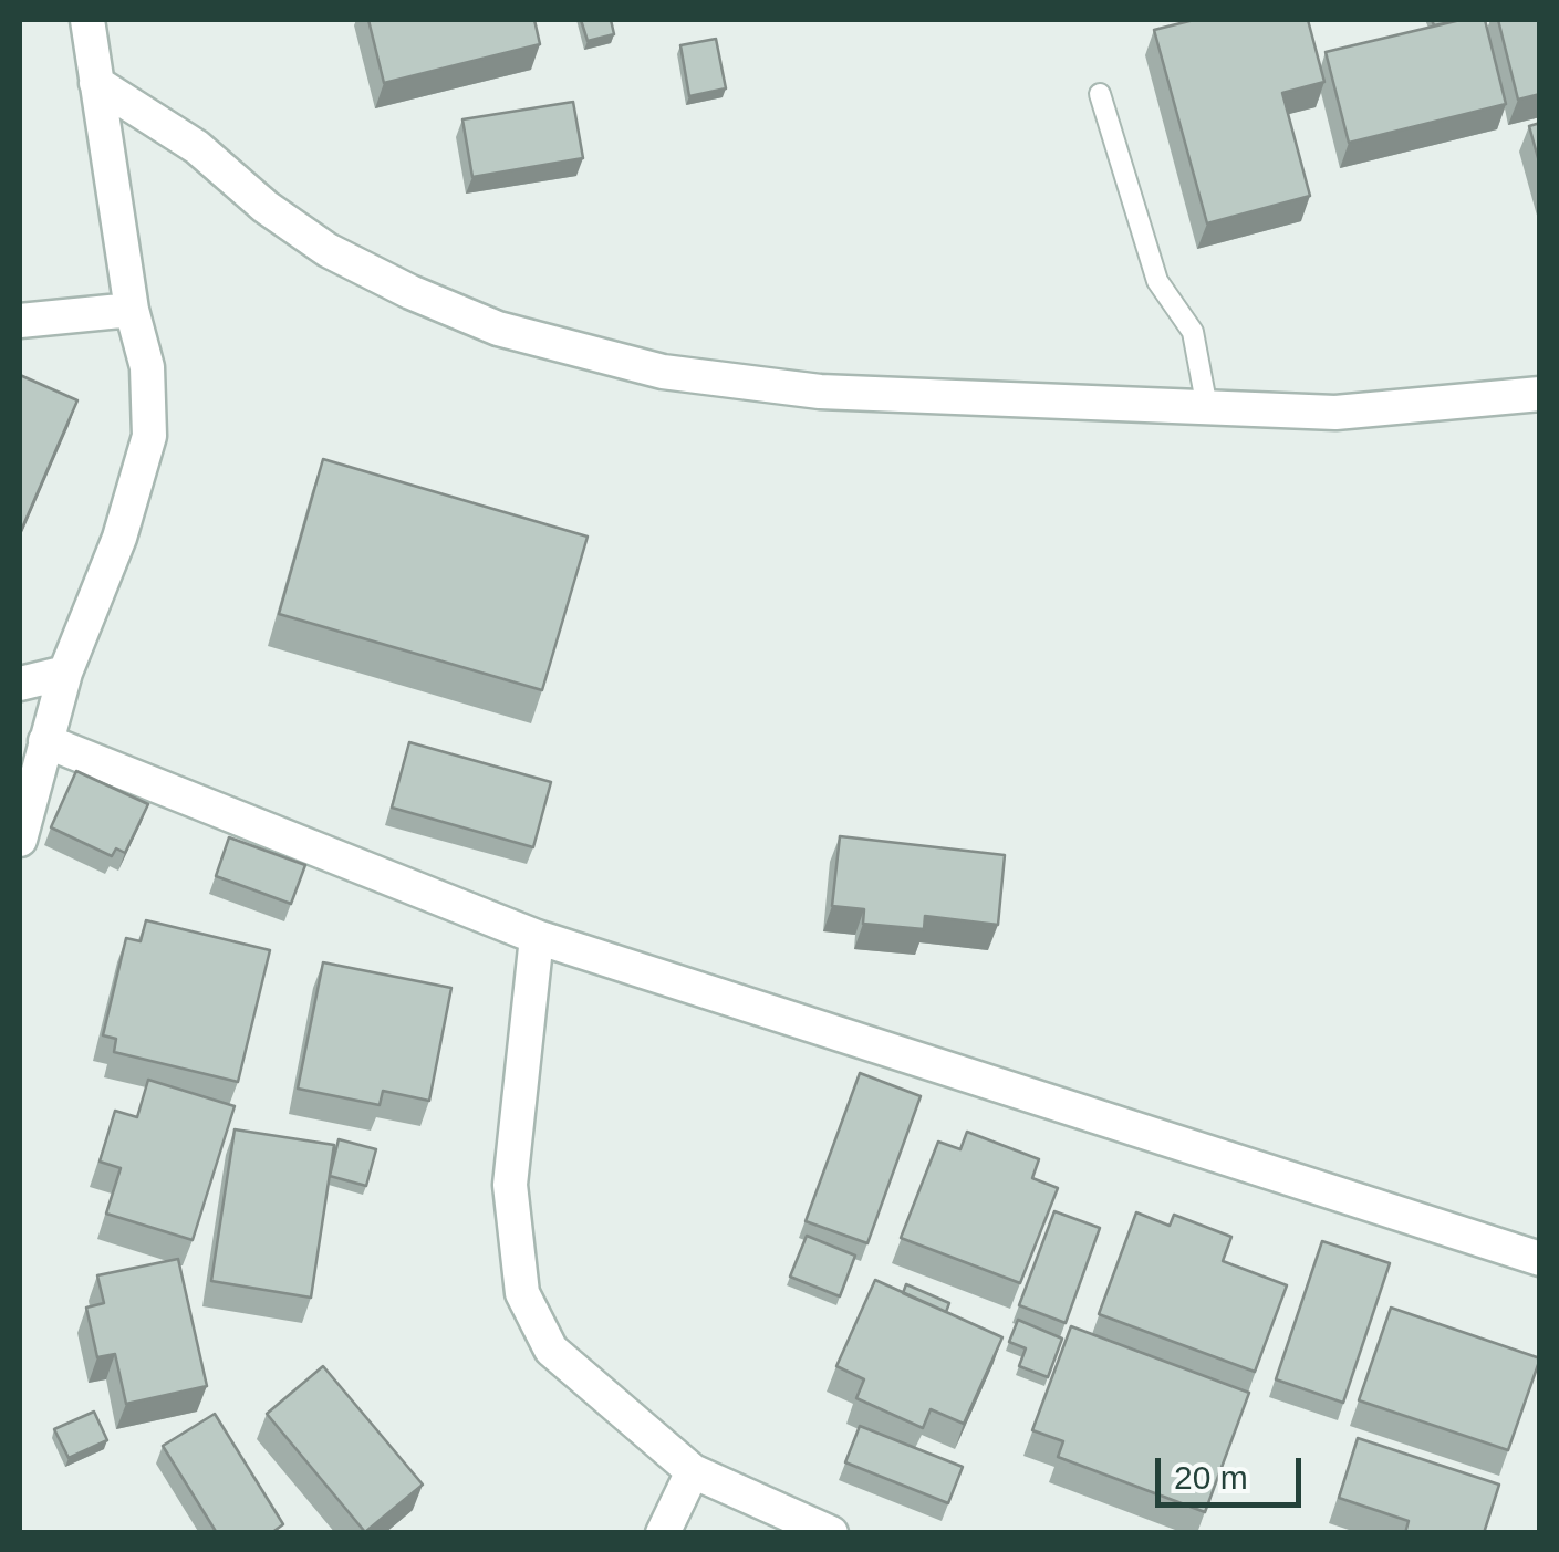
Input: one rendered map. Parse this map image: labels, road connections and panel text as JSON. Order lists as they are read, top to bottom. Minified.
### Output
{"scale_bar":"20 m"}
